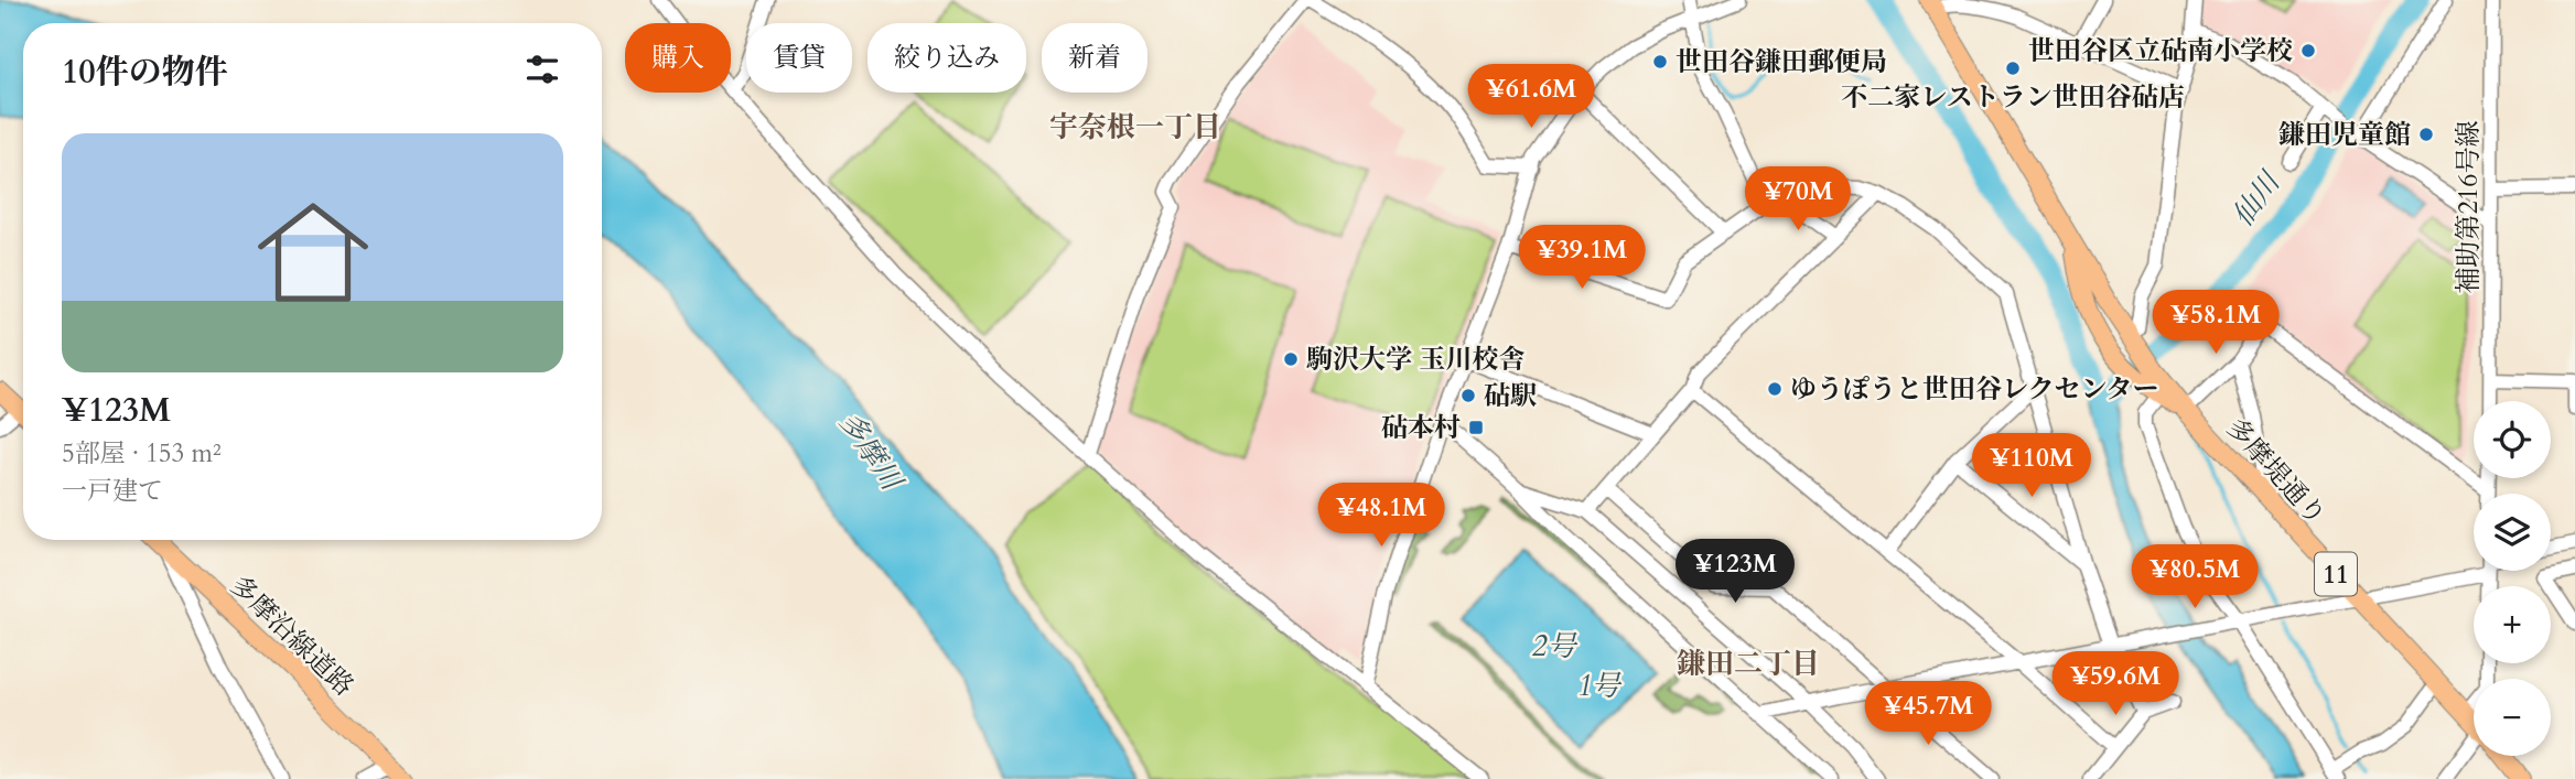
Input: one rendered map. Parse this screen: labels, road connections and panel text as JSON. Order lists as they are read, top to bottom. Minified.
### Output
{"streets":{"main road":["多摩堤通り","11","多摩沿線道路"],"street":["補助第216号線"]},"districts":["宇奈根一丁目","鎌田二丁目"],"water":["仙川","多摩川","2号","1号"],"places":{"other":["世田谷区立砧南小学校","世田谷鎌田郵便局","不二家レストラン世田谷砧店","鎌田児童館","駒沢大学 玉川校舎","ゆうぽうと世田谷レクセンター","砧駅"],"transit":["砧本村"]},"page":{"chip":["購入","賃貸","絞り込み","新着"],"heading":"10件の物件","price":["¥61.6M","¥70M","¥39.1M","¥58.1M","¥110M","¥48.1M","¥123M","¥80.5M","¥59.6M","¥45.7M"],"list":[{"name":"¥123M","note":"5部屋 · 153 m² · 一戸建て"}],"map_buttons":["+","−"]}}
